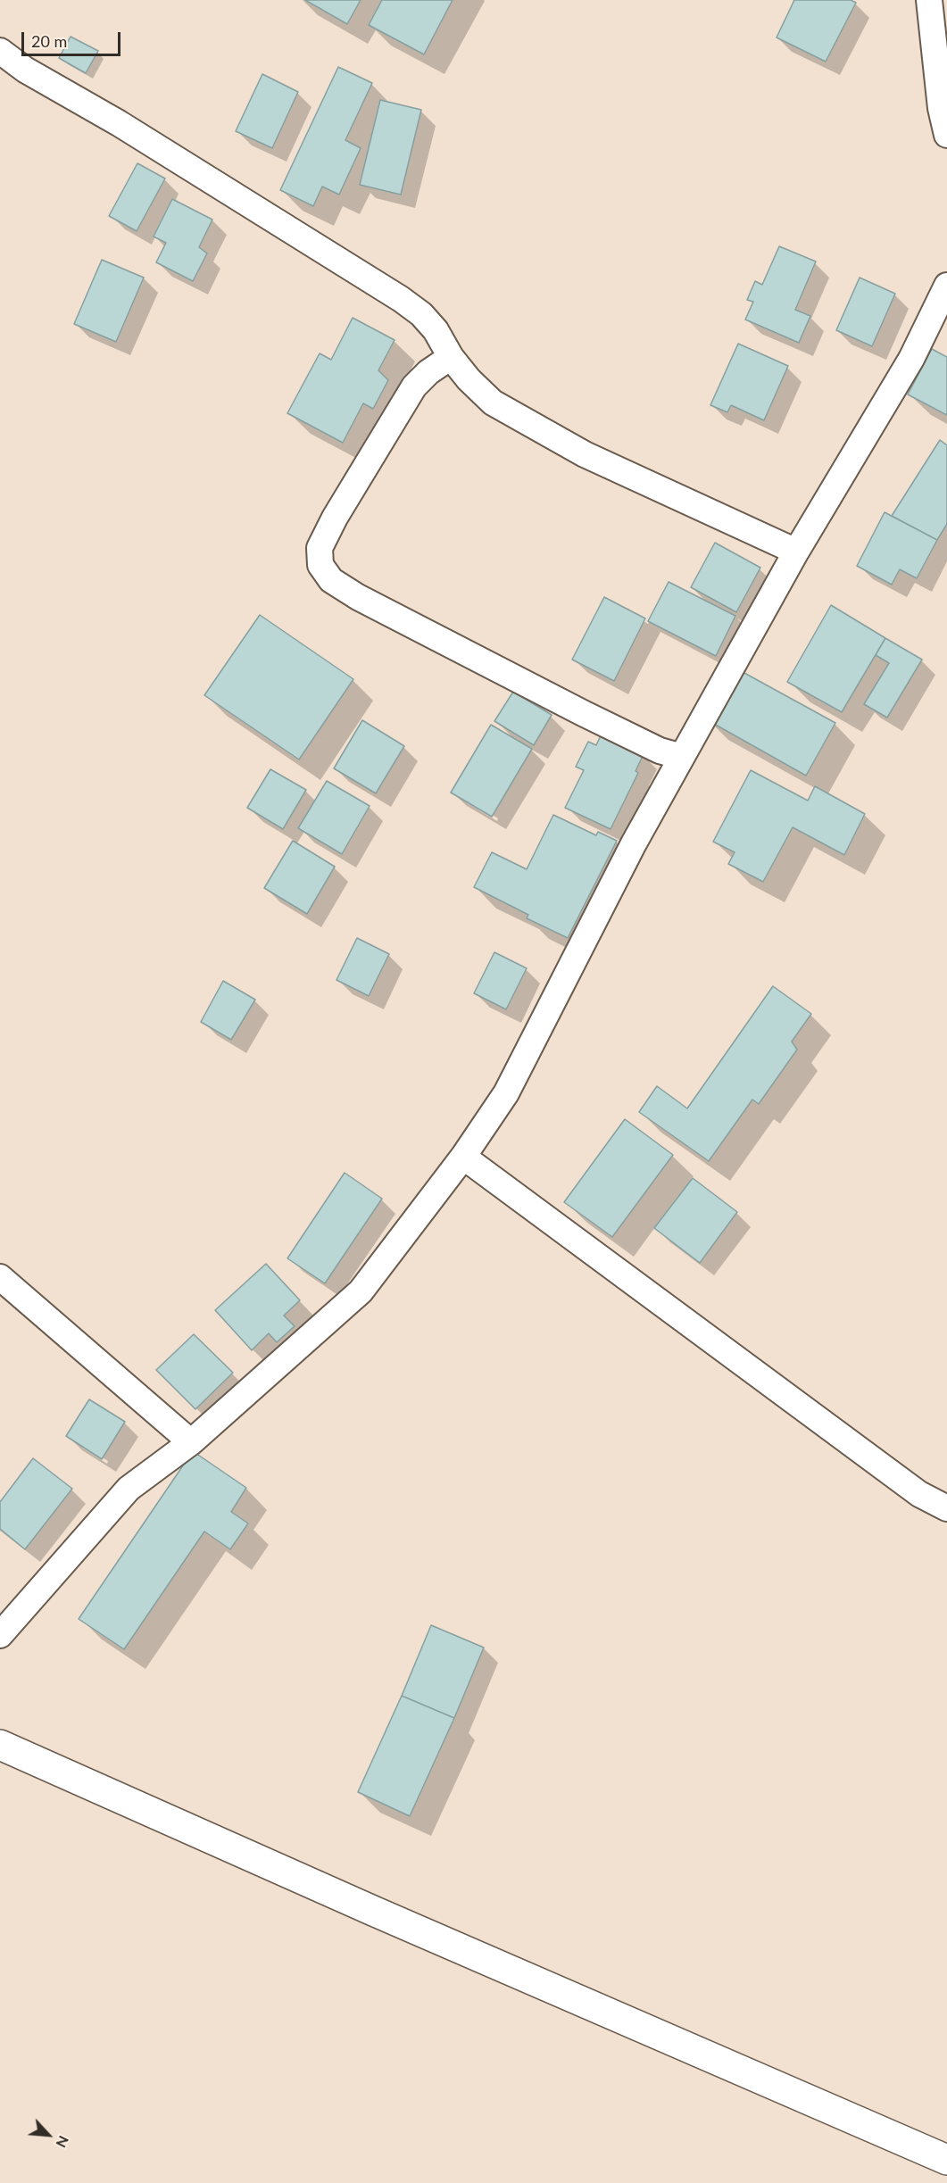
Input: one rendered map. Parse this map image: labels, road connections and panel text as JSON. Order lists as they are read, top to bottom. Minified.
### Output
{"scale_bar":"20 m","north":"bottom right"}
